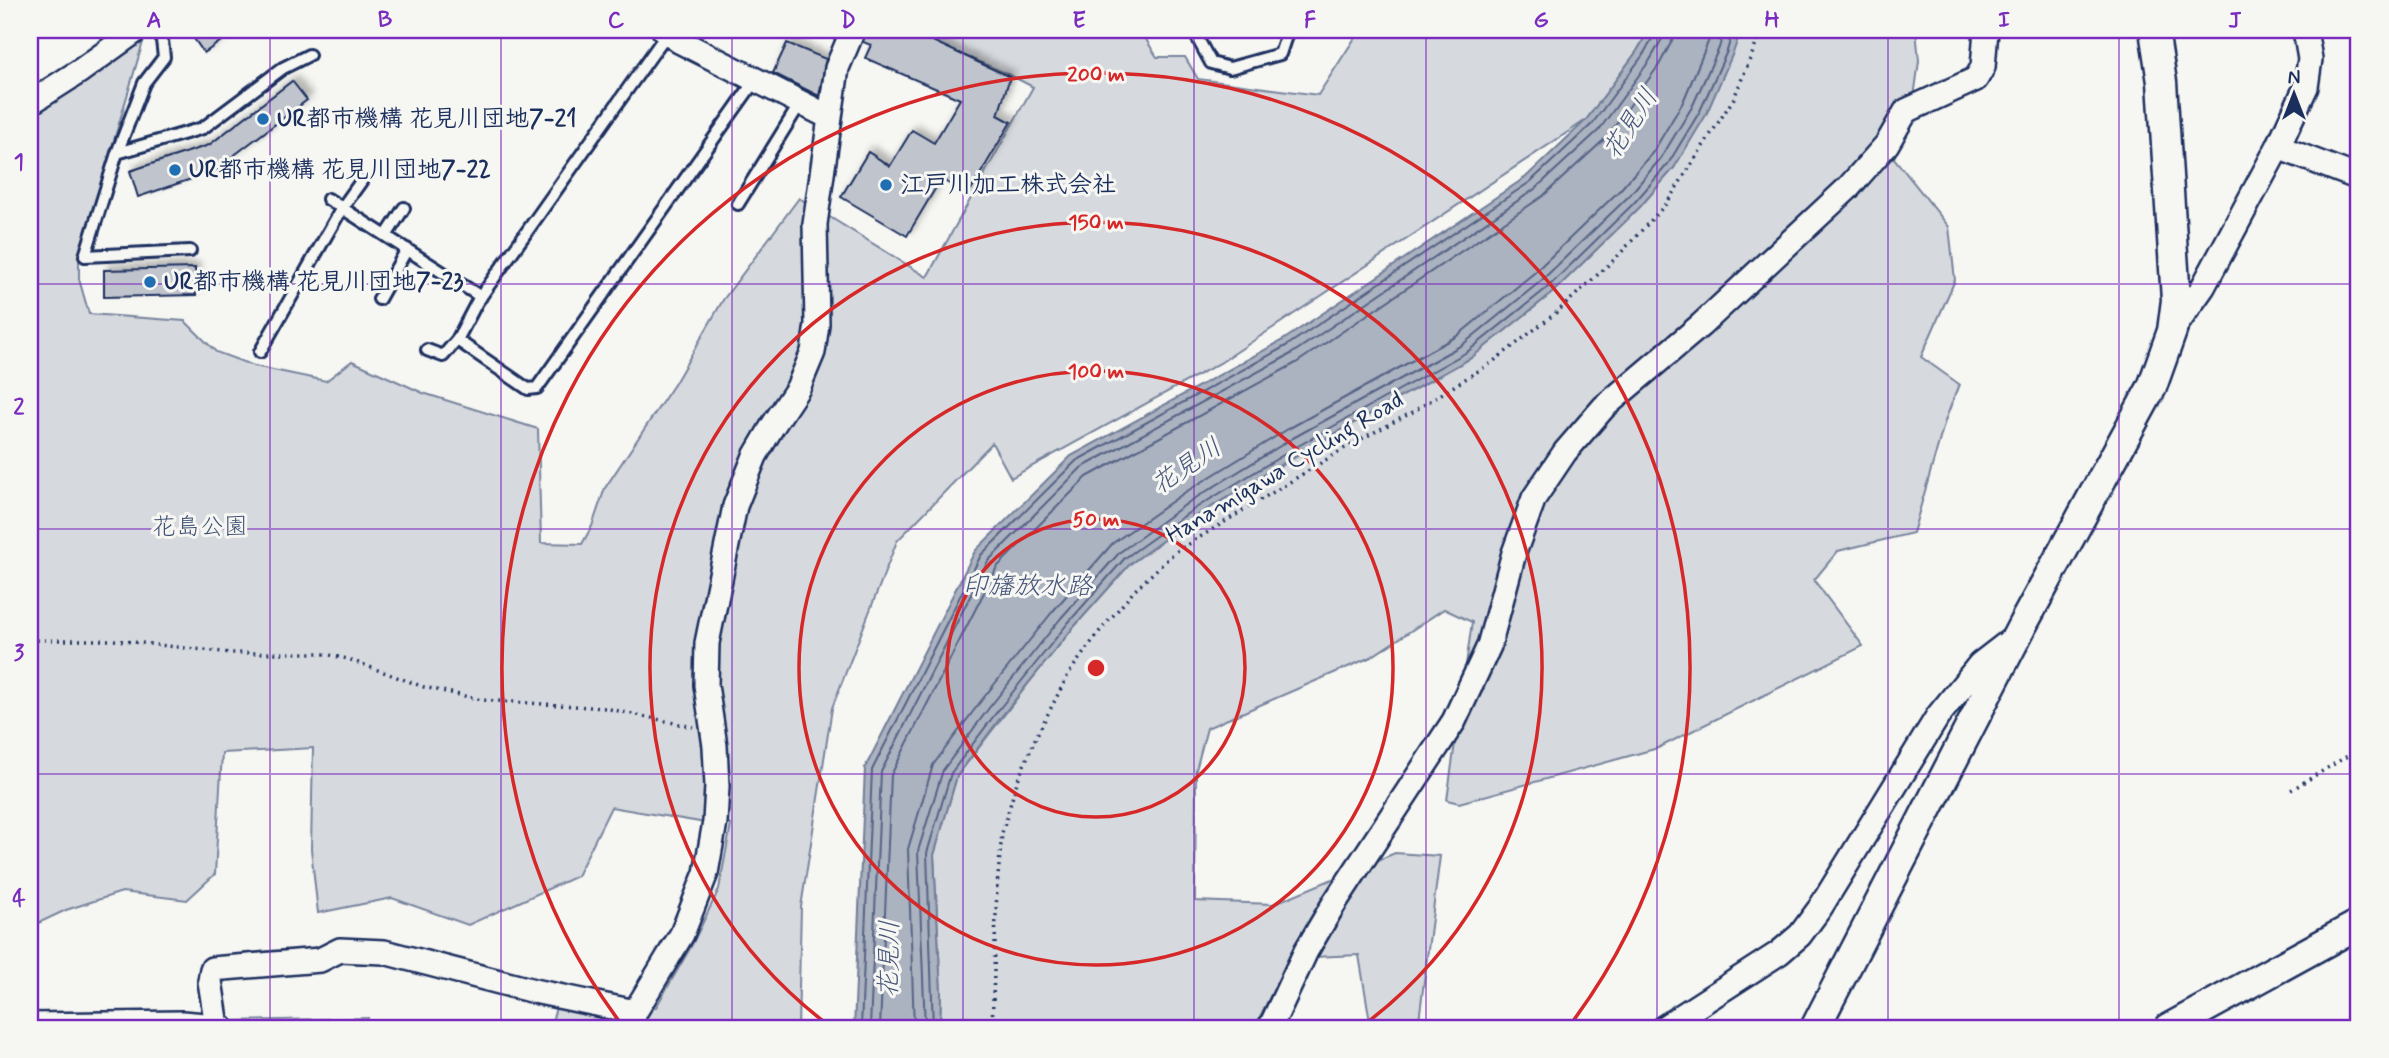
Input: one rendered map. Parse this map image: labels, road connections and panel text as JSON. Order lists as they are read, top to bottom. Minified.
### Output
{"streets":{"path":["Hanamigawa Cycling Road"]},"water":["花見川","印旛放水路"],"parks":["花島公園"],"places":["UR都市機構 花見川団地7-21","UR都市機構 花見川団地7-22","江戸川加工株式会社","UR都市機構 花見川団地7-23"],"north":"top","grid":{"columns":["A","B","C","D","E","F","G","H","I","J"],"rows":["1","2","3","4"]},"rings":["200 m","150 m","100 m","50 m"]}
